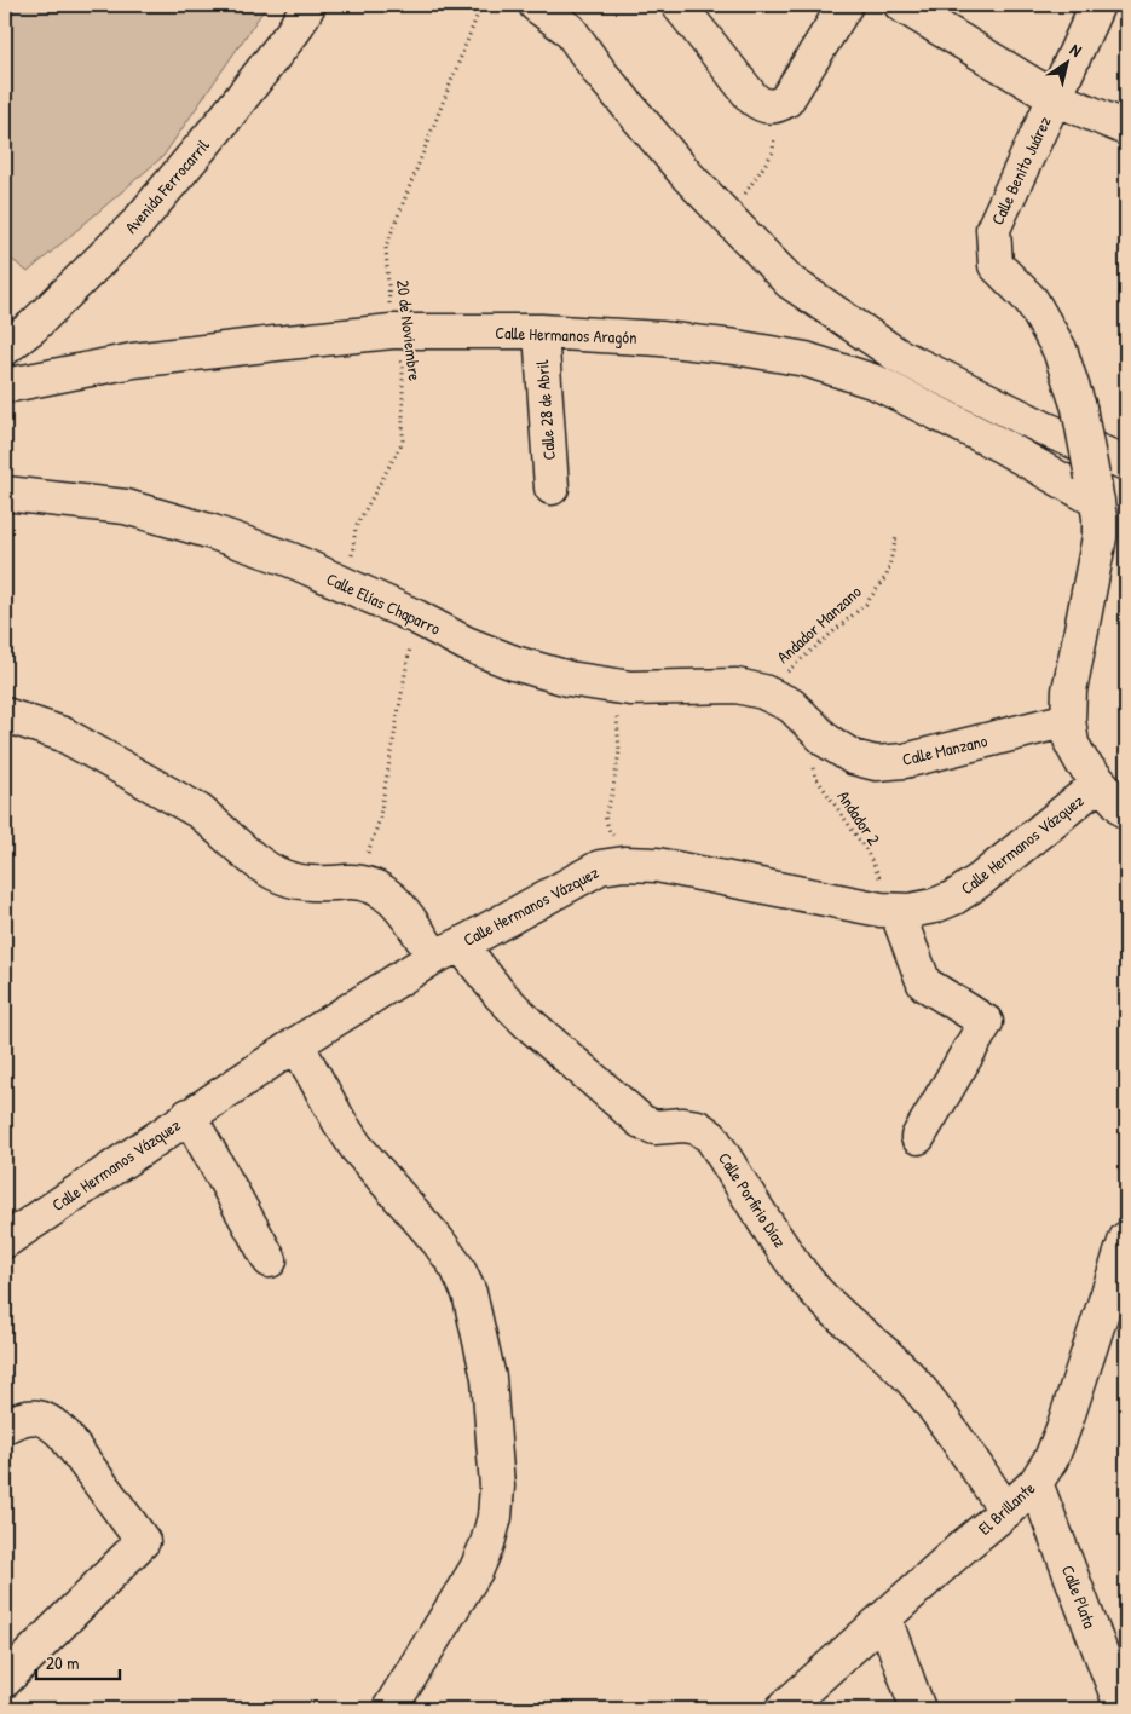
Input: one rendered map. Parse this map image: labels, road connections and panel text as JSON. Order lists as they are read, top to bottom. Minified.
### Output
{"streets":{"street":["Calle Benito Juárez","Avenida Ferrocarril","Calle Hermanos Aragón","Calle 28 de Abril","Calle Elías Chaparro","Calle Manzano","Calle Hermanos Vázquez","Calle Porfirio Díaz","El Brillante","Calle Plata"],"path":["20 de Noviembre","Andador Manzano","Andador 2"]},"crossings":[["Calle Benito Juárez","Calle Hermanos Aragón"],["Calle Benito Juárez","Calle Manzano"],["Calle Benito Juárez","Calle Hermanos Vázquez"],["20 de Noviembre","Calle Hermanos Aragón"],["20 de Noviembre","Calle Elías Chaparro"],["Calle Hermanos Aragón","Calle 28 de Abril"],["Calle Elías Chaparro","Andador Manzano"],["Calle Elías Chaparro","Calle Manzano"],["Andador Manzano","Calle Manzano"],["Calle Manzano","Andador 2"],["Andador 2","Calle Hermanos Vázquez"],["Calle Hermanos Vázquez","Calle Porfirio Díaz"],["Calle Porfirio Díaz","El Brillante"],["El Brillante","Calle Plata"]],"scale_bar":"20 m","north":"top right"}
